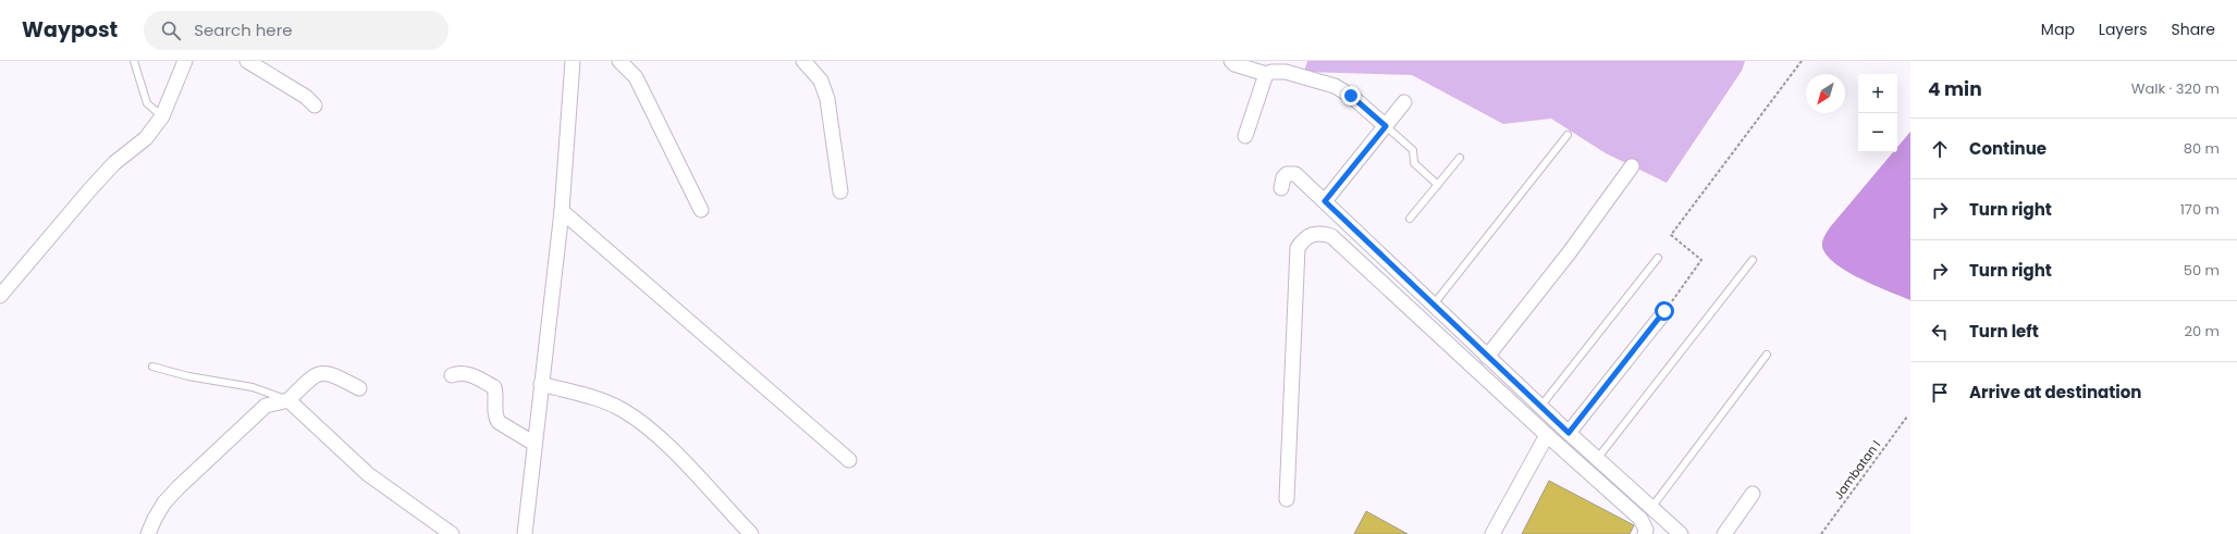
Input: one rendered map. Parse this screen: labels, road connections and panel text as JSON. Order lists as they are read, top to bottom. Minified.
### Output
{"streets":{"path":["Jambatan I"]},"north":"bottom left","page":{"header":"Waypost","search":"Search here","nav":["Map","Layers","Share"],"heading":["4 min","Walk · 320 m"],"map_buttons":["+","−"],"list":[["Continue","80 m"],["Turn right","170 m"],["Turn right","50 m"],["Turn left","20 m"],"Arrive at destination"]}}
